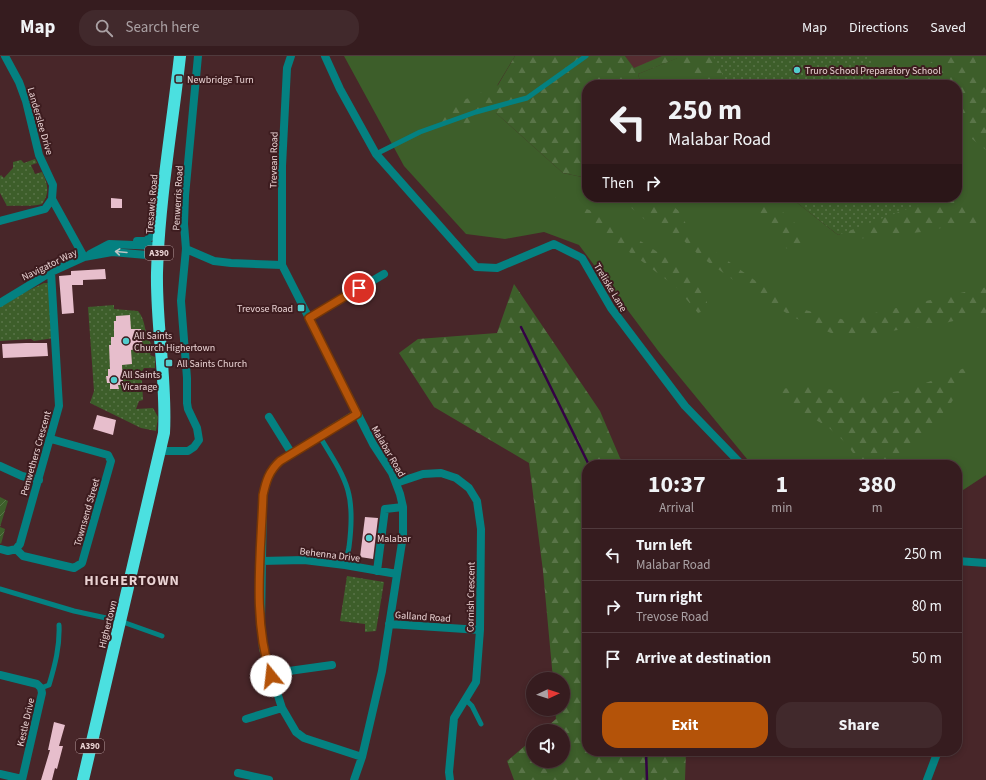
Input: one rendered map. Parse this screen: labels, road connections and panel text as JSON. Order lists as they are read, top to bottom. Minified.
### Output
{"streets":{"highway":["Tresawls Road","A390","Highertown"],"street":["Landerslee Drive","Trevean Road","Penwerris Road","Navigator Way","Treliske Lane","Malabar Road","Penwethers Crescent","Townsend Street","Behenna Drive","Cornish Crescent","Galland Road","Kestle Drive"]},"crossings":[["Landerslee Drive","Navigator Way"],["Trevean Road","Malabar Road"],["Penwerris Road","Tresawls Road"],["Penwerris Road","Highertown"],["Tresawls Road","Navigator Way"],["Tresawls Road","Highertown"],["Navigator Way","Penwethers Crescent"],["Malabar Road","Behenna Drive"],["Malabar Road","Cornish Crescent"],["Malabar Road","Galland Road"],["Penwethers Crescent","Townsend Street"],["Cornish Crescent","Galland Road"]],"districts":["HIGHERTOWN"],"places":{"other":["Truro School Preparatory School","All Saints Church Highertown","All Saints Vicarage","Malabar"],"transit":["Newbridge Turn","Trevose Road","All Saints Church"]},"north":"right","page":{"header":"Map","search":"Search here","nav":["Map","Directions","Saved"],"turn":["250 m","Malabar Road"],"then":"Then","eta":["10:37","Arrival","1","min","380","m"],"list":[{"name":"Turn left","note":"Malabar Road","value":"250 m"},{"name":"Turn right","note":"Trevose Road","value":"80 m"},{"name":"Arrive at destination","value":"50 m"}],"buttons":["Exit","Share"]}}
